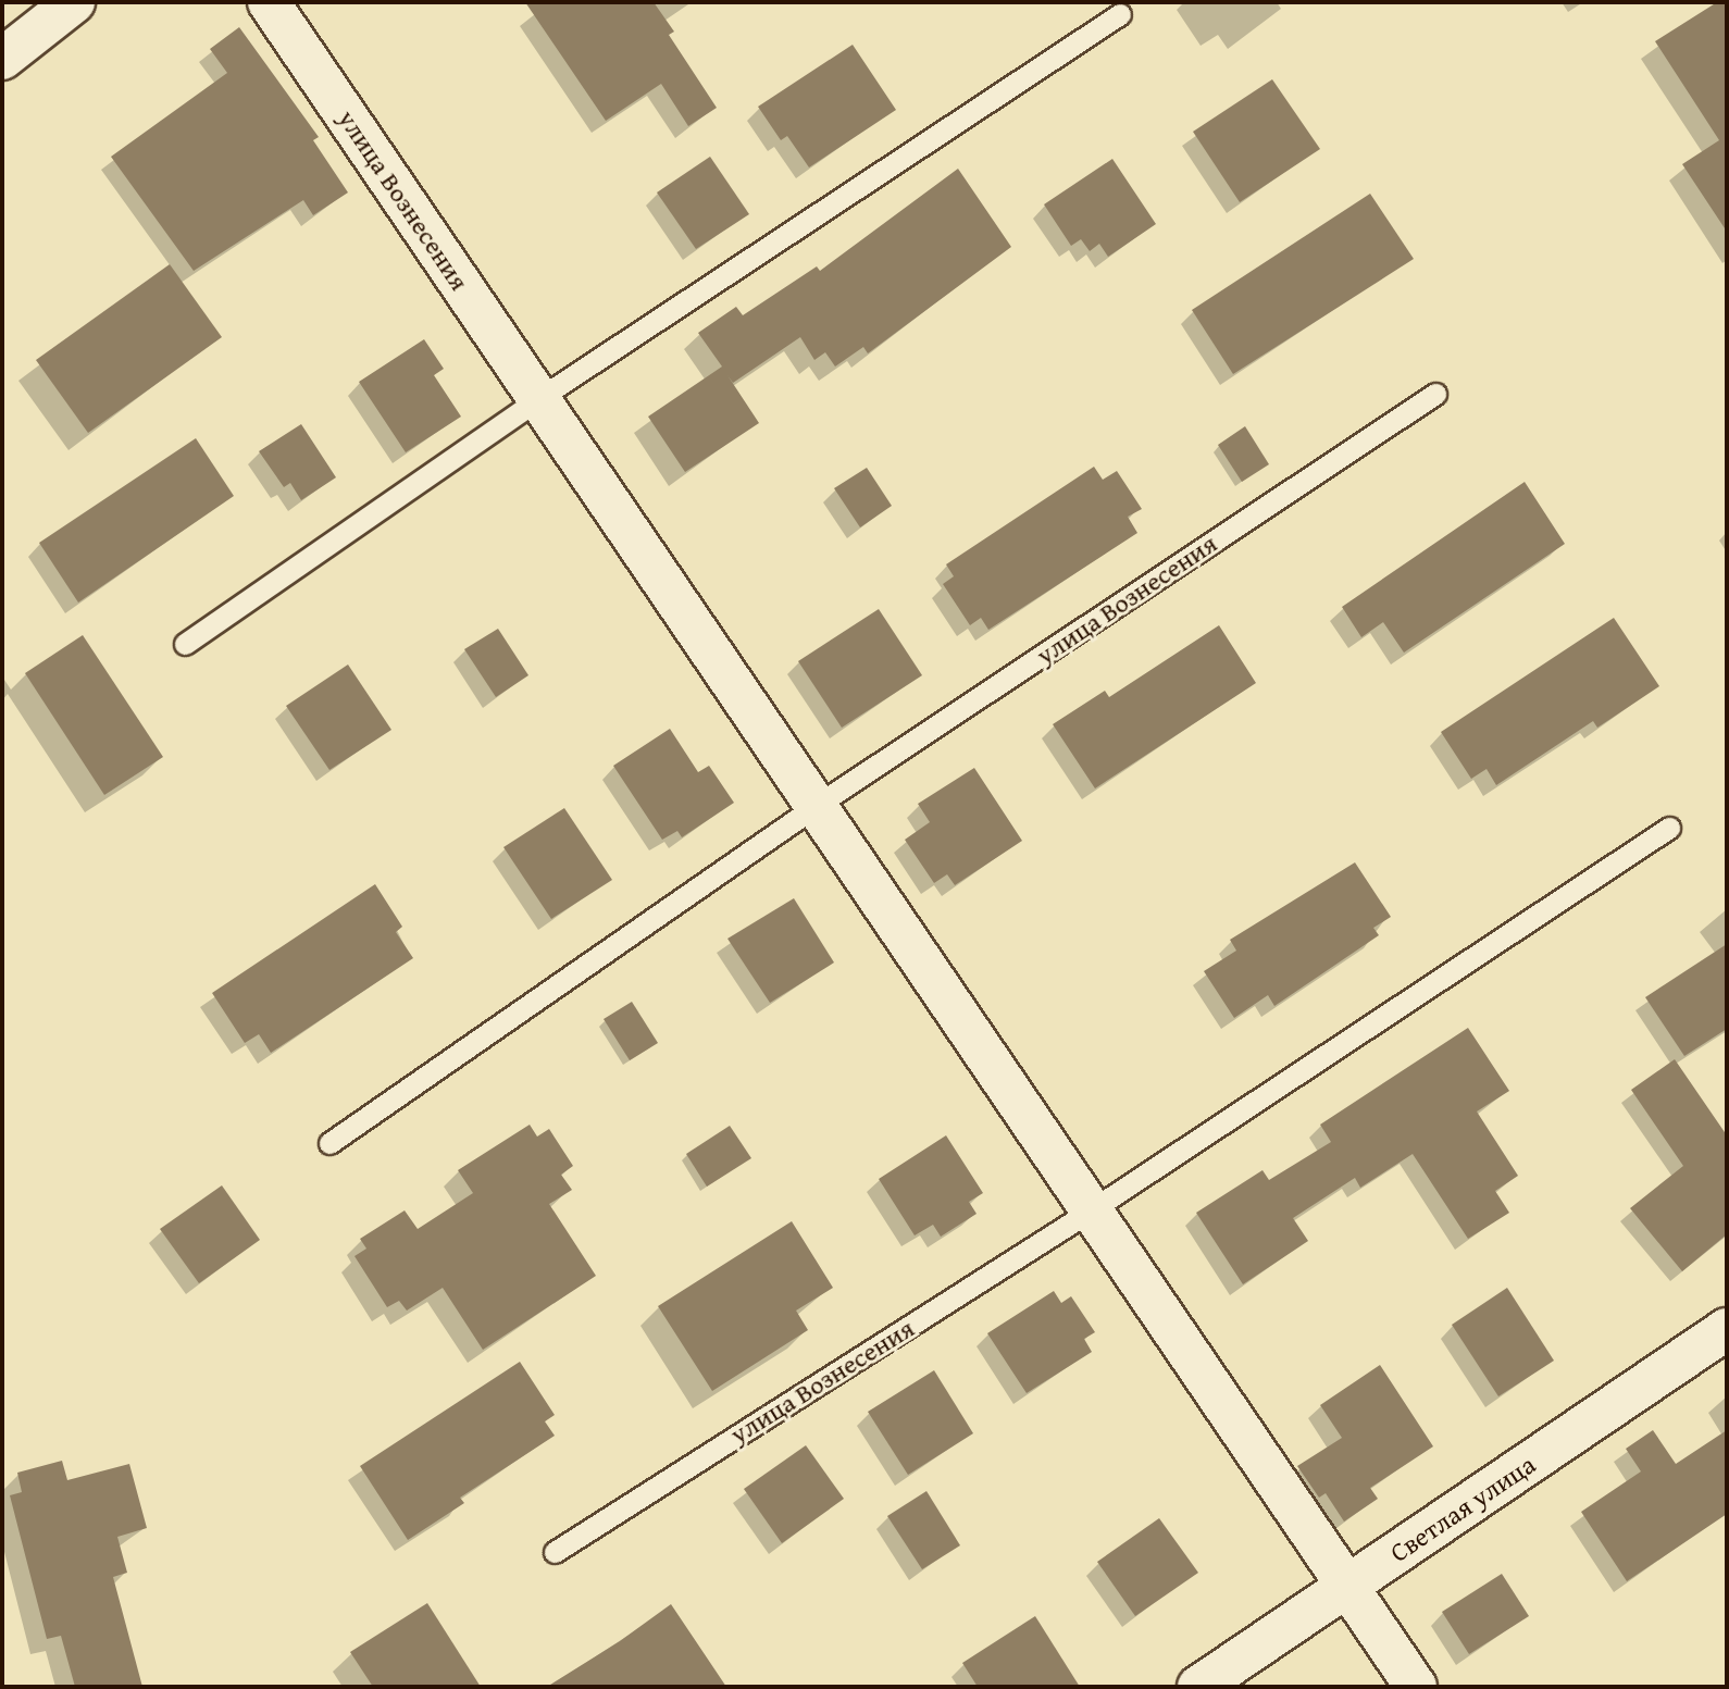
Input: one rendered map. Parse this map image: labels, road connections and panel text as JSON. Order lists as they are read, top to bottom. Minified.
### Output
{"streets":{"street":["улица Вознесения","Светлая улица"]},"crossings":[["улица Вознесения","Светлая улица"]]}
